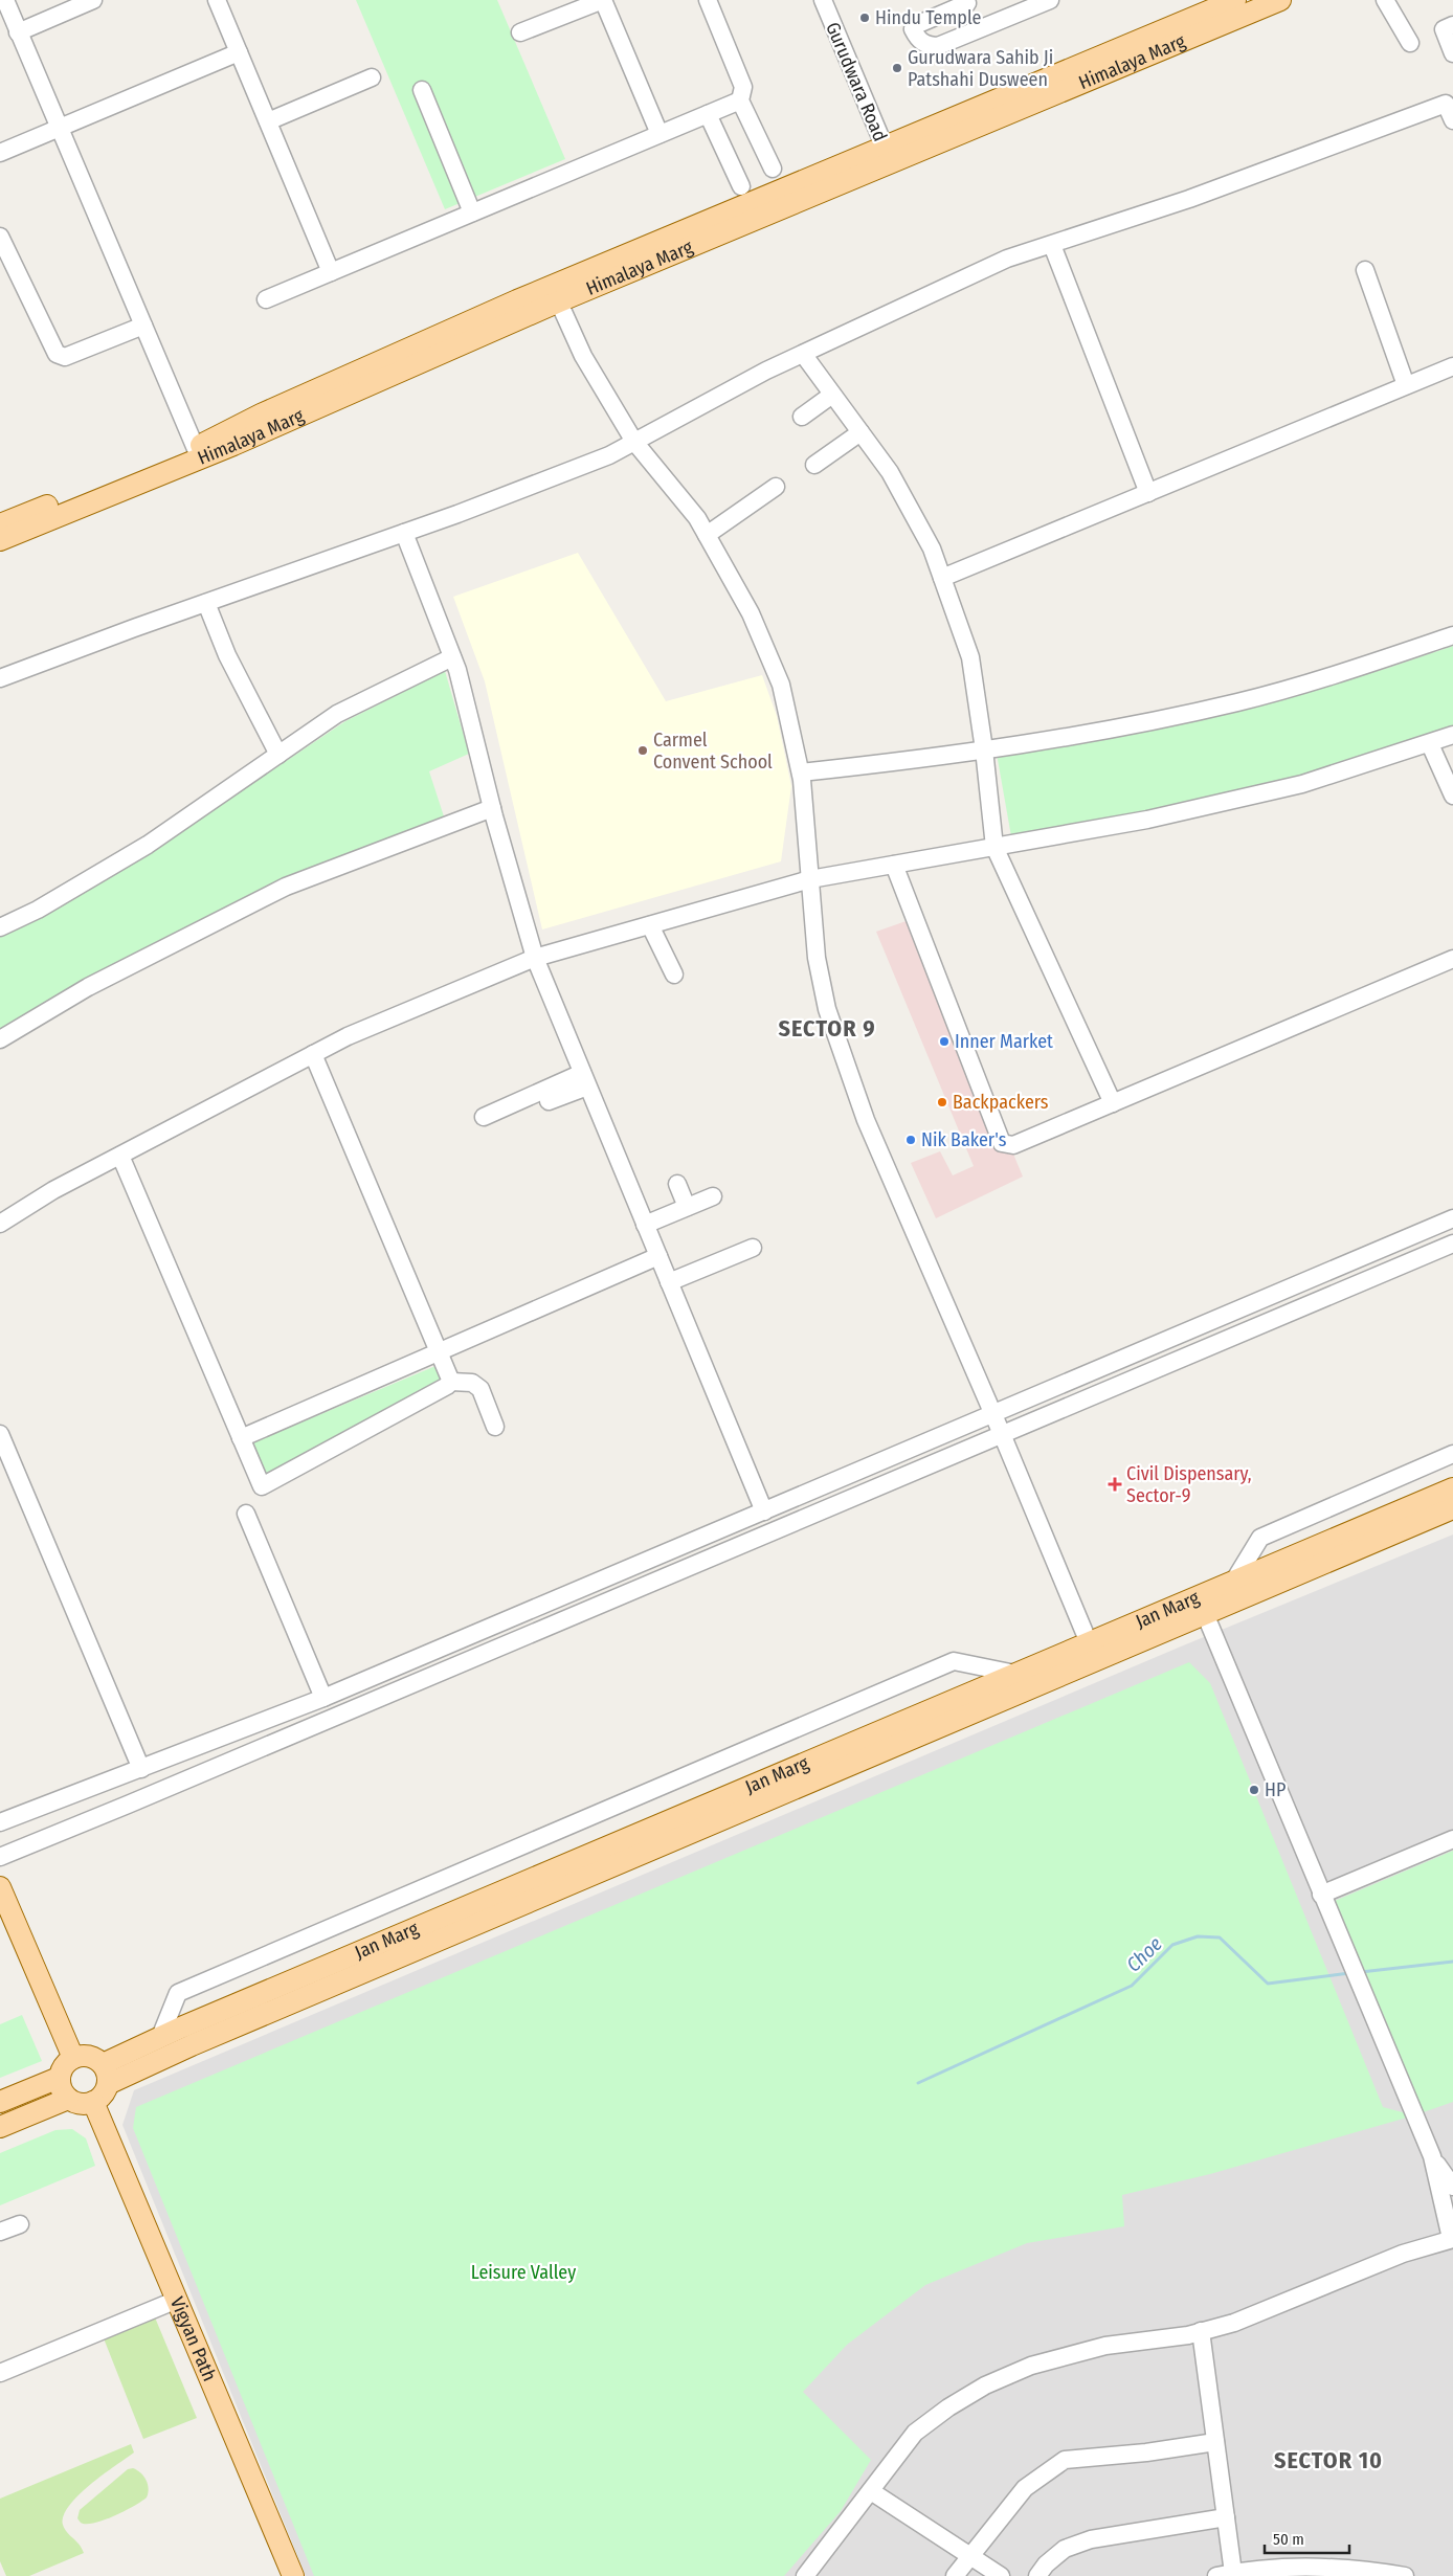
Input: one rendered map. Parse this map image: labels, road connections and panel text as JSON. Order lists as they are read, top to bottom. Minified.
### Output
{"streets":{"main road":["Himalaya Marg","Jan Marg","Vigyan Path"],"street":["Gurudwara Road"]},"crossings":[["Himalaya Marg","Gurudwara Road"],["Jan Marg","Vigyan Path"]],"districts":["SECTOR 9","SECTOR 10"],"water":["Choe"],"parks":["Leisure Valley"],"places":{"other":["Hindu Temple","Gurudwara Sahib Ji Patshahi Dusween","Carmel Convent School","Inner Market","Backpackers","Nik Baker's","HP"],"health":["Civil Dispensary, Sector-9"]},"scale_bar":"50 m"}
